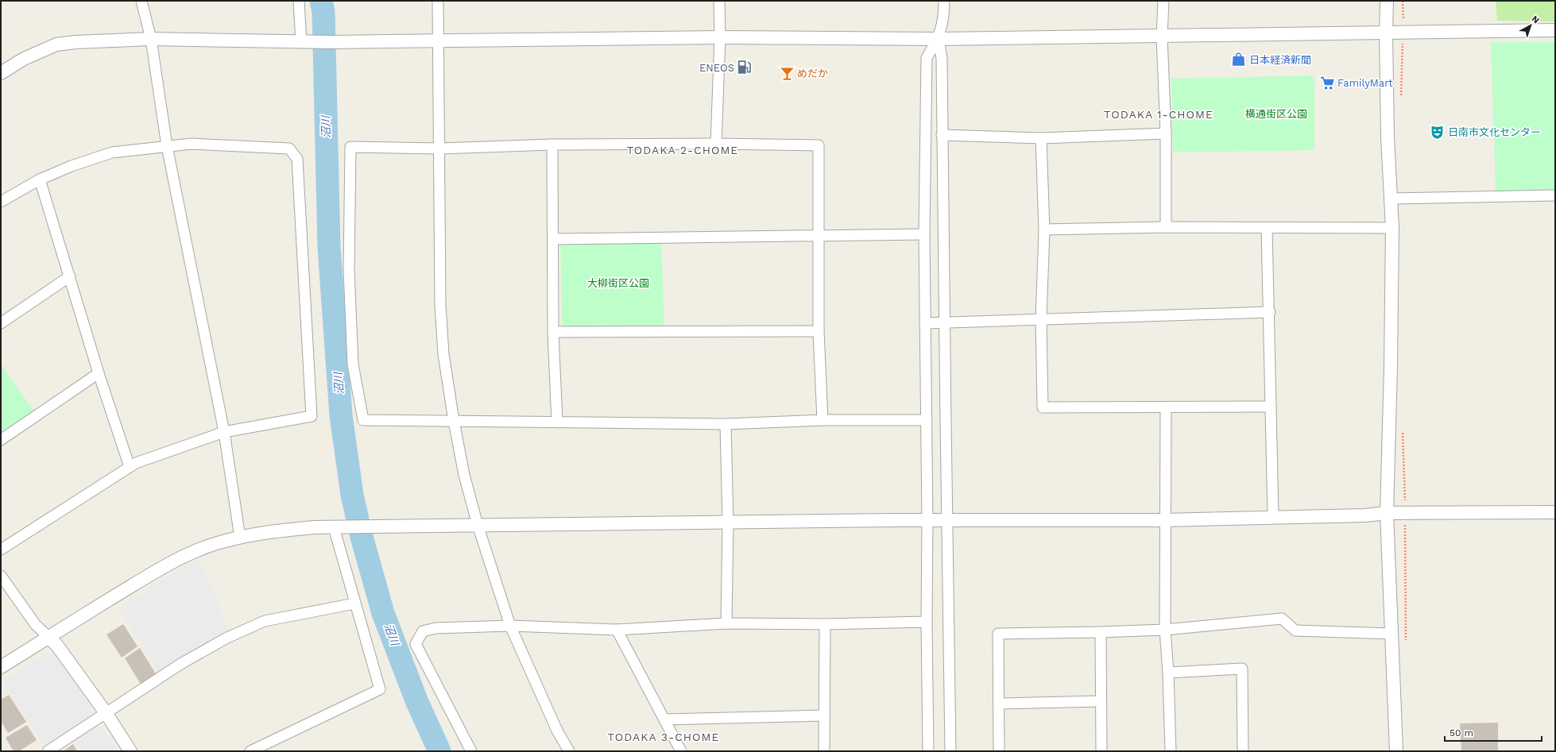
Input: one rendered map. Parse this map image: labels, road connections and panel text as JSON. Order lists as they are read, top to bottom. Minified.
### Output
{"districts":["TODAKA 1-CHOME","TODAKA 2-CHOME","TODAKA 3-CHOME"],"water":["沼川"],"parks":["横通街区公園","大柳街区公園"],"places":{"shop":["日本経済新聞"],"fuel station":["ENEOS"],"bar":["めだか"],"supermarket":["FamilyMart"],"theatre":["日南市文化センター"]},"scale_bar":"50 m","north":"top right"}
